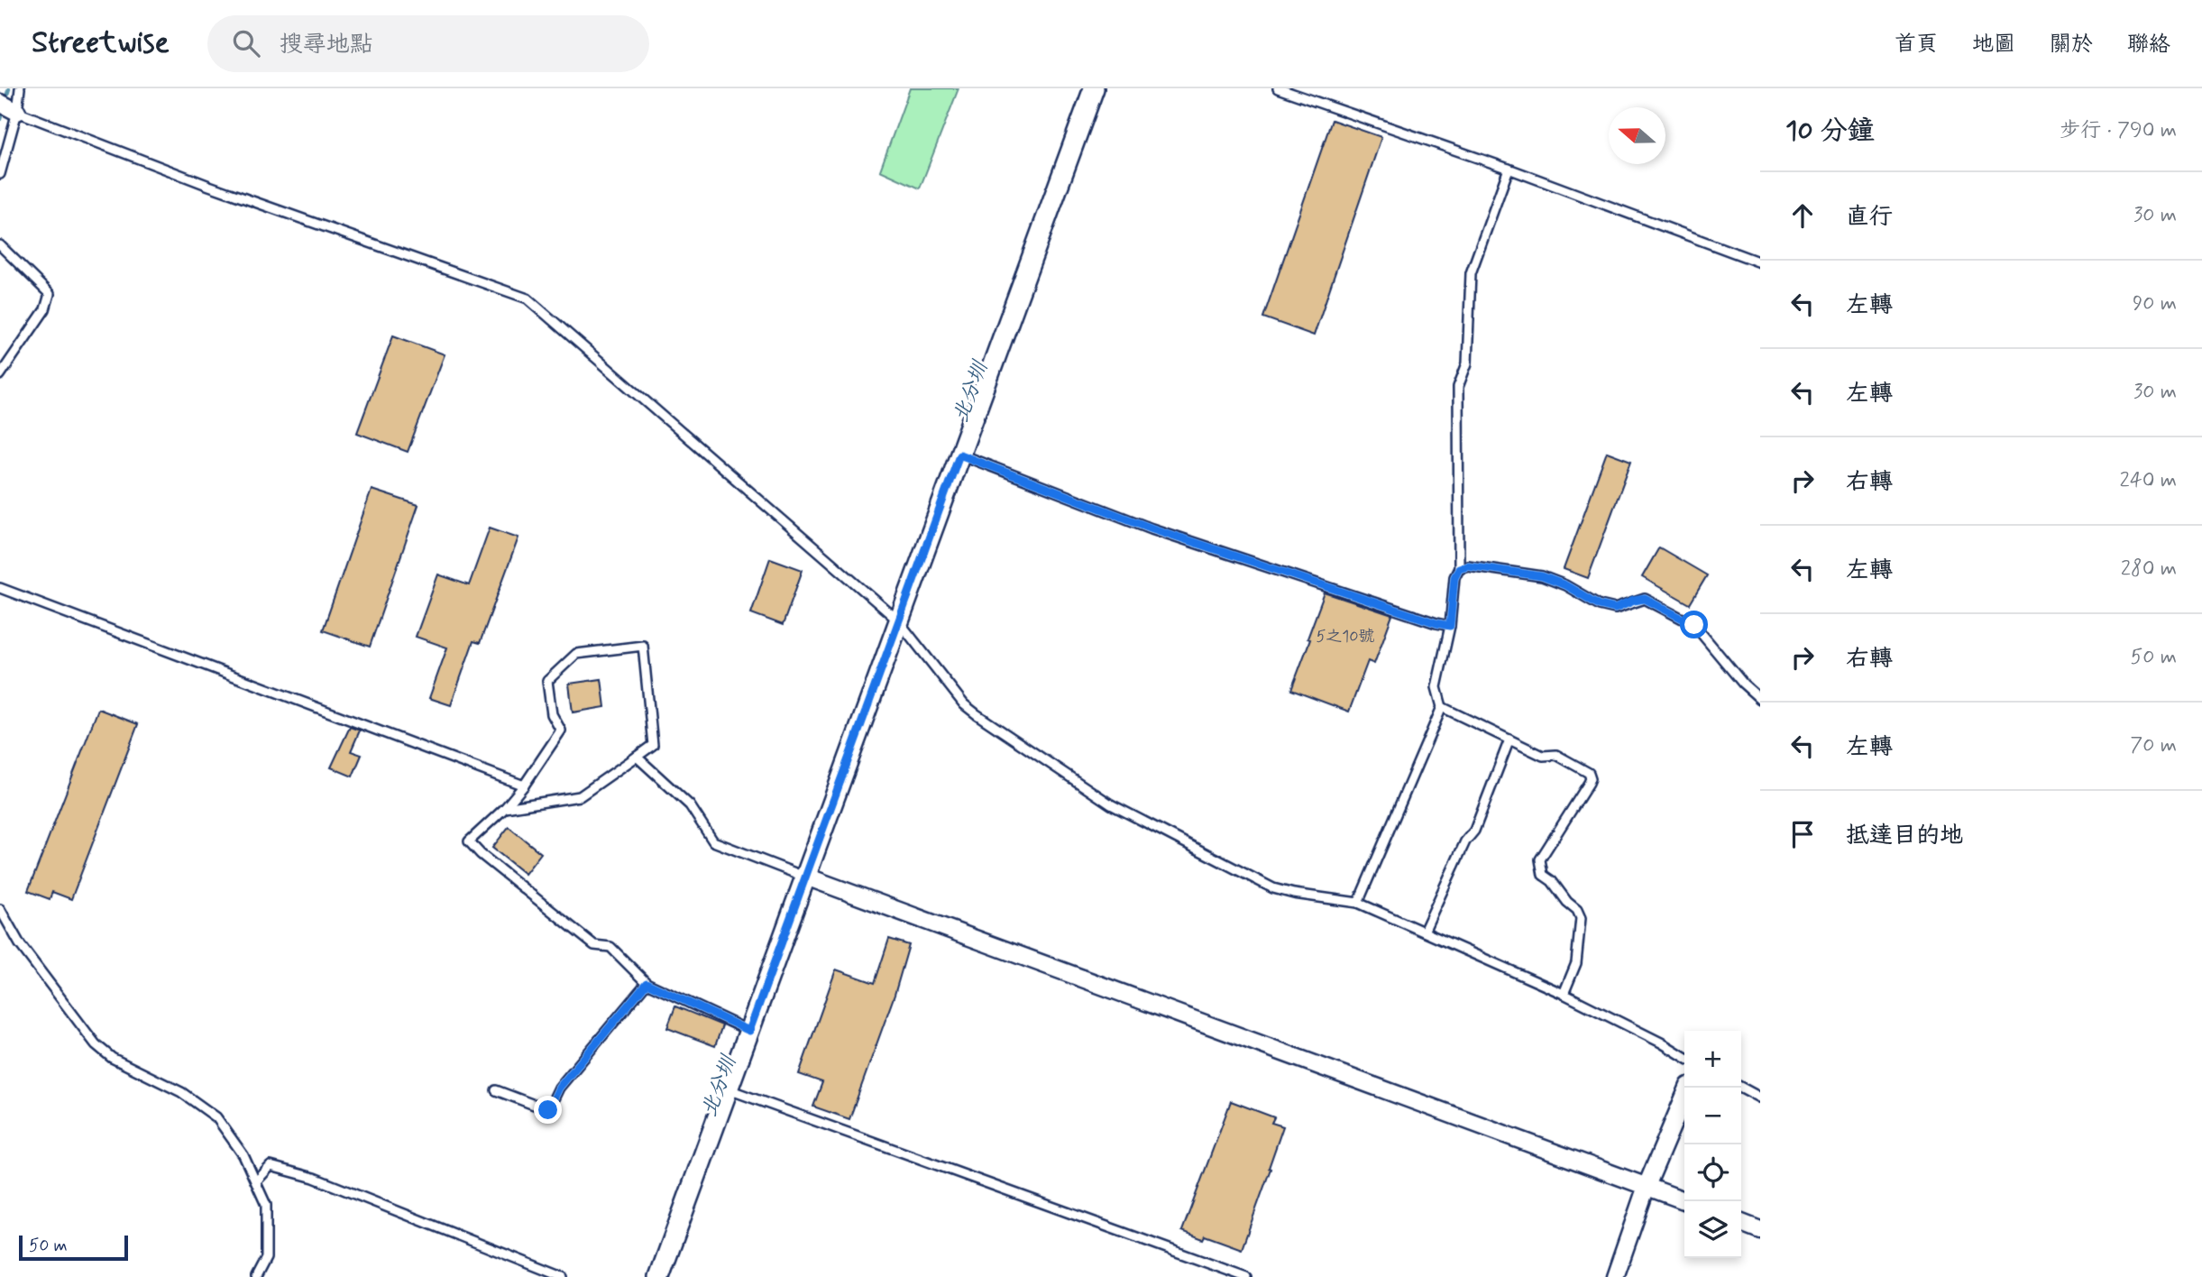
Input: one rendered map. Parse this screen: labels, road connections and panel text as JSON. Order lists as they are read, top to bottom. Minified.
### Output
{"water":["北分圳"],"house_numbers":["5之10號"],"scale_bar":"50 m","north":"left","page":{"header":"Streetwise","search":"搜尋地點","nav":["首頁","地圖","關於","聯絡"],"heading":["10 分鐘","步行 · 790 m"],"list":[["直行","30 m"],["左轉","90 m"],["左轉","30 m"],["右轉","240 m"],["左轉","280 m"],["右轉","50 m"],["左轉","70 m"],"抵達目的地"],"map_buttons":["+","−"],"scale":"50 m"}}
